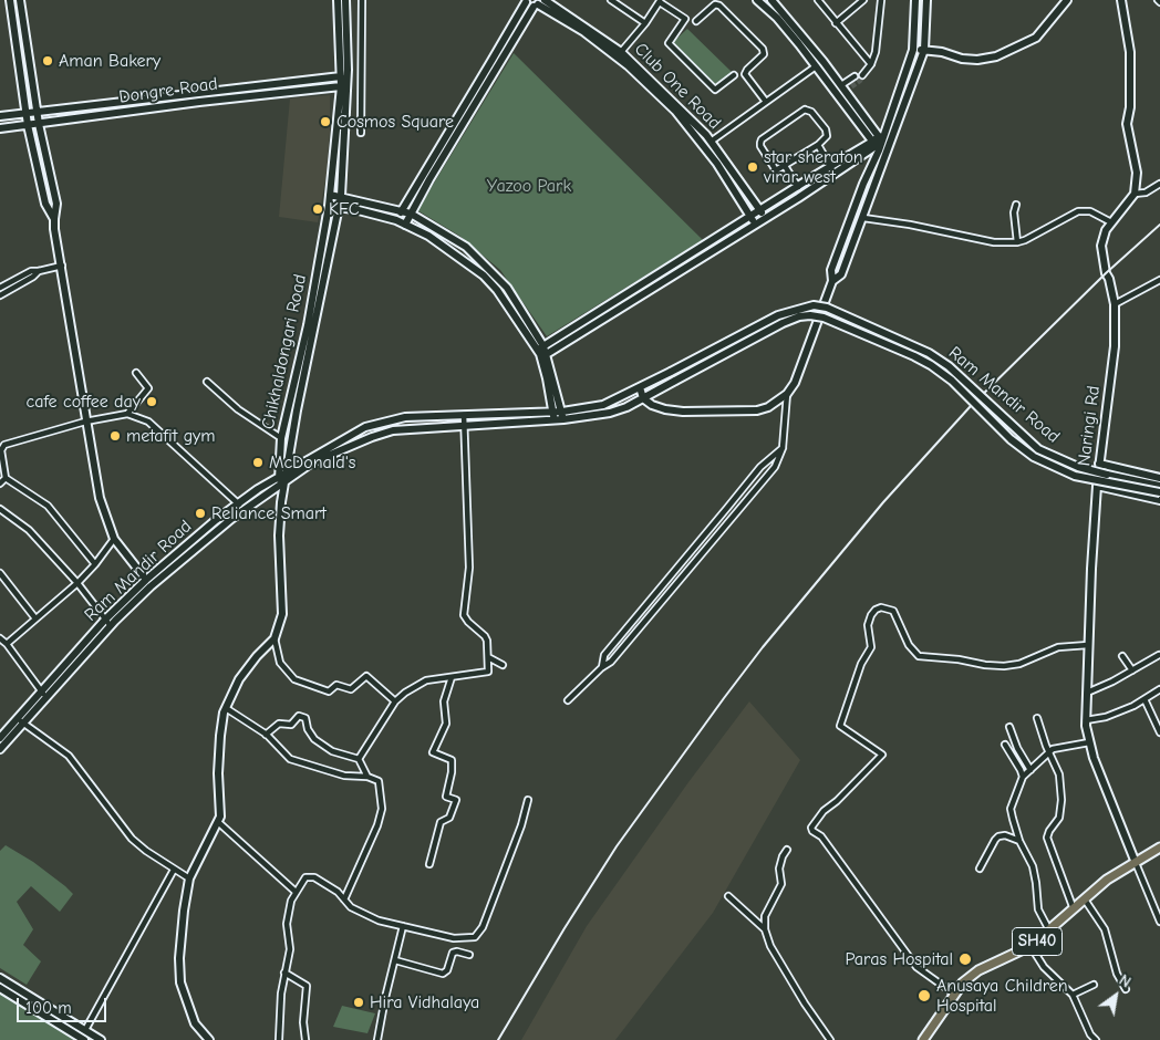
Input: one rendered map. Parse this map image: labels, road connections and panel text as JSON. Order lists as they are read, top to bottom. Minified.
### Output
{"streets":{"main road":["SH40"],"street":["Club One Road","Dongre Road","Chikhaldongari Road","Ram Mandir Road","Naringi Rd"]},"crossings":[["Dongre Road","Chikhaldongari Road"],["Chikhaldongari Road","Ram Mandir Road"],["Naringi Rd","SH40"]],"parks":["Yazoo Park"],"places":["Aman Bakery","Cosmos Square","star sheraton virar west","KFC","cafe coffee day","metafit gym","McDonald's","Reliance Smart","Paras Hospital","Anusaya Children Hospital","Hira Vidhalaya"],"scale_bar":"100 m","north":"top right"}
